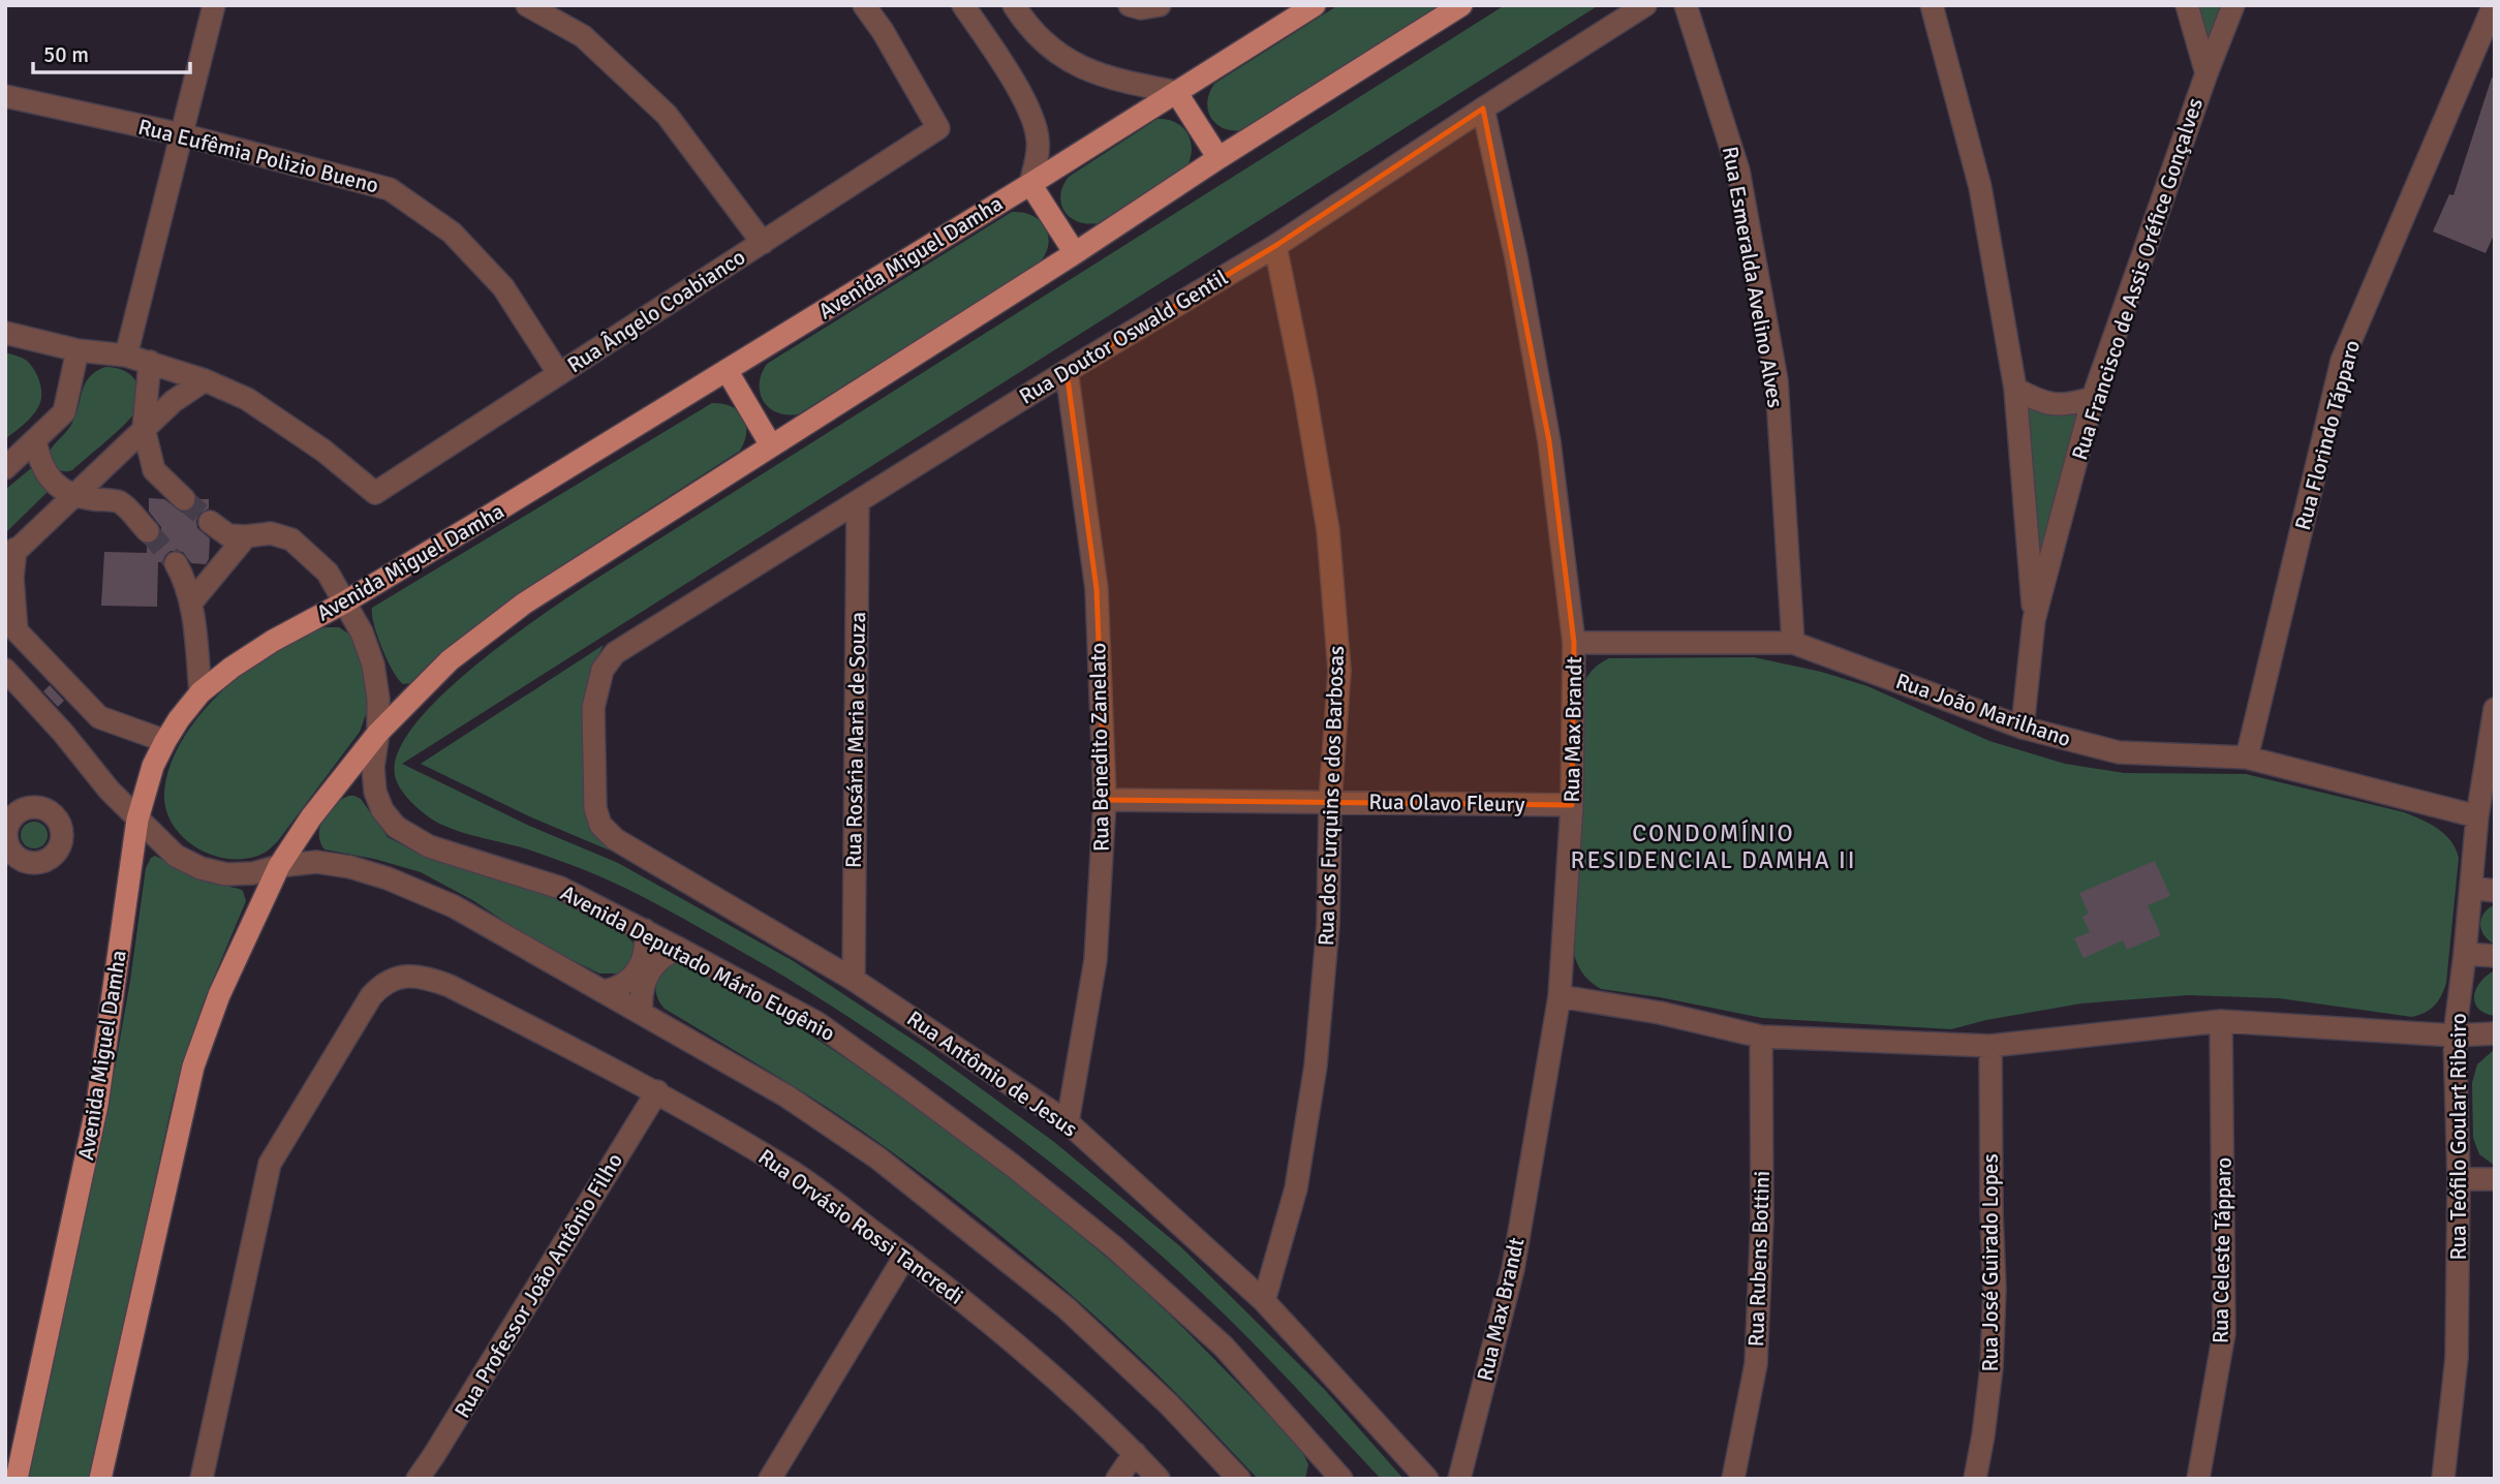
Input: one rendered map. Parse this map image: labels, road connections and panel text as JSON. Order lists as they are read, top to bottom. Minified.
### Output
{"streets":{"main road":["Avenida Miguel Damha"],"street":["Rua Eufêmia Polizio Bueno","Rua Esmeralda Avelino Alves","Rua Francisco de Assis Oréfice Gonçalves","Rua Ângelo Coabianco","Rua Doutor Oswald Gentil","Rua Florindo Tápparo","Rua João Marilhano","Rua Max Brandt","Rua Rosária Maria de Souza","Rua Benedito Zanelato","Rua dos Furquins e dos Barbosas","Rua Olavo Fleury","Avenida Deputado Mário Eugênio","Rua Antômio de Jesus","Rua Teófilo Goulart Ribeiro","Rua Orvásio Rossi Tancredi","Rua Celeste Tápparo","Rua Rubens Bottini","Rua José Guirado Lopes","Rua Professor João Antônio Filho"]},"crossings":[["Rua Eufêmia Polizio Bueno","Rua Ângelo Coabianco"],["Avenida Miguel Damha","Avenida Deputado Mário Eugênio"],["Rua Esmeralda Avelino Alves","Rua João Marilhano"],["Rua Francisco de Assis Oréfice Gonçalves","Rua João Marilhano"],["Rua Doutor Oswald Gentil","Rua Max Brandt"],["Rua Doutor Oswald Gentil","Rua Rosária Maria de Souza"],["Rua Doutor Oswald Gentil","Rua Benedito Zanelato"],["Rua Doutor Oswald Gentil","Rua dos Furquins e dos Barbosas"],["Rua Doutor Oswald Gentil","Rua Antômio de Jesus"],["Rua Florindo Tápparo","Rua João Marilhano"],["Rua João Marilhano","Rua Max Brandt"],["Rua João Marilhano","Rua Teófilo Goulart Ribeiro"],["Rua Max Brandt","Rua Olavo Fleury"],["Rua Rosária Maria de Souza","Rua Antômio de Jesus"],["Rua Benedito Zanelato","Rua Olavo Fleury"],["Rua Benedito Zanelato","Rua Antômio de Jesus"],["Rua dos Furquins e dos Barbosas","Rua Olavo Fleury"],["Rua dos Furquins e dos Barbosas","Rua Antômio de Jesus"],["Rua Orvásio Rossi Tancredi","Rua Professor João Antônio Filho"]],"districts":["CONDOMÍNIO RESIDENCIAL DAMHA II"],"scale_bar":"50 m"}
